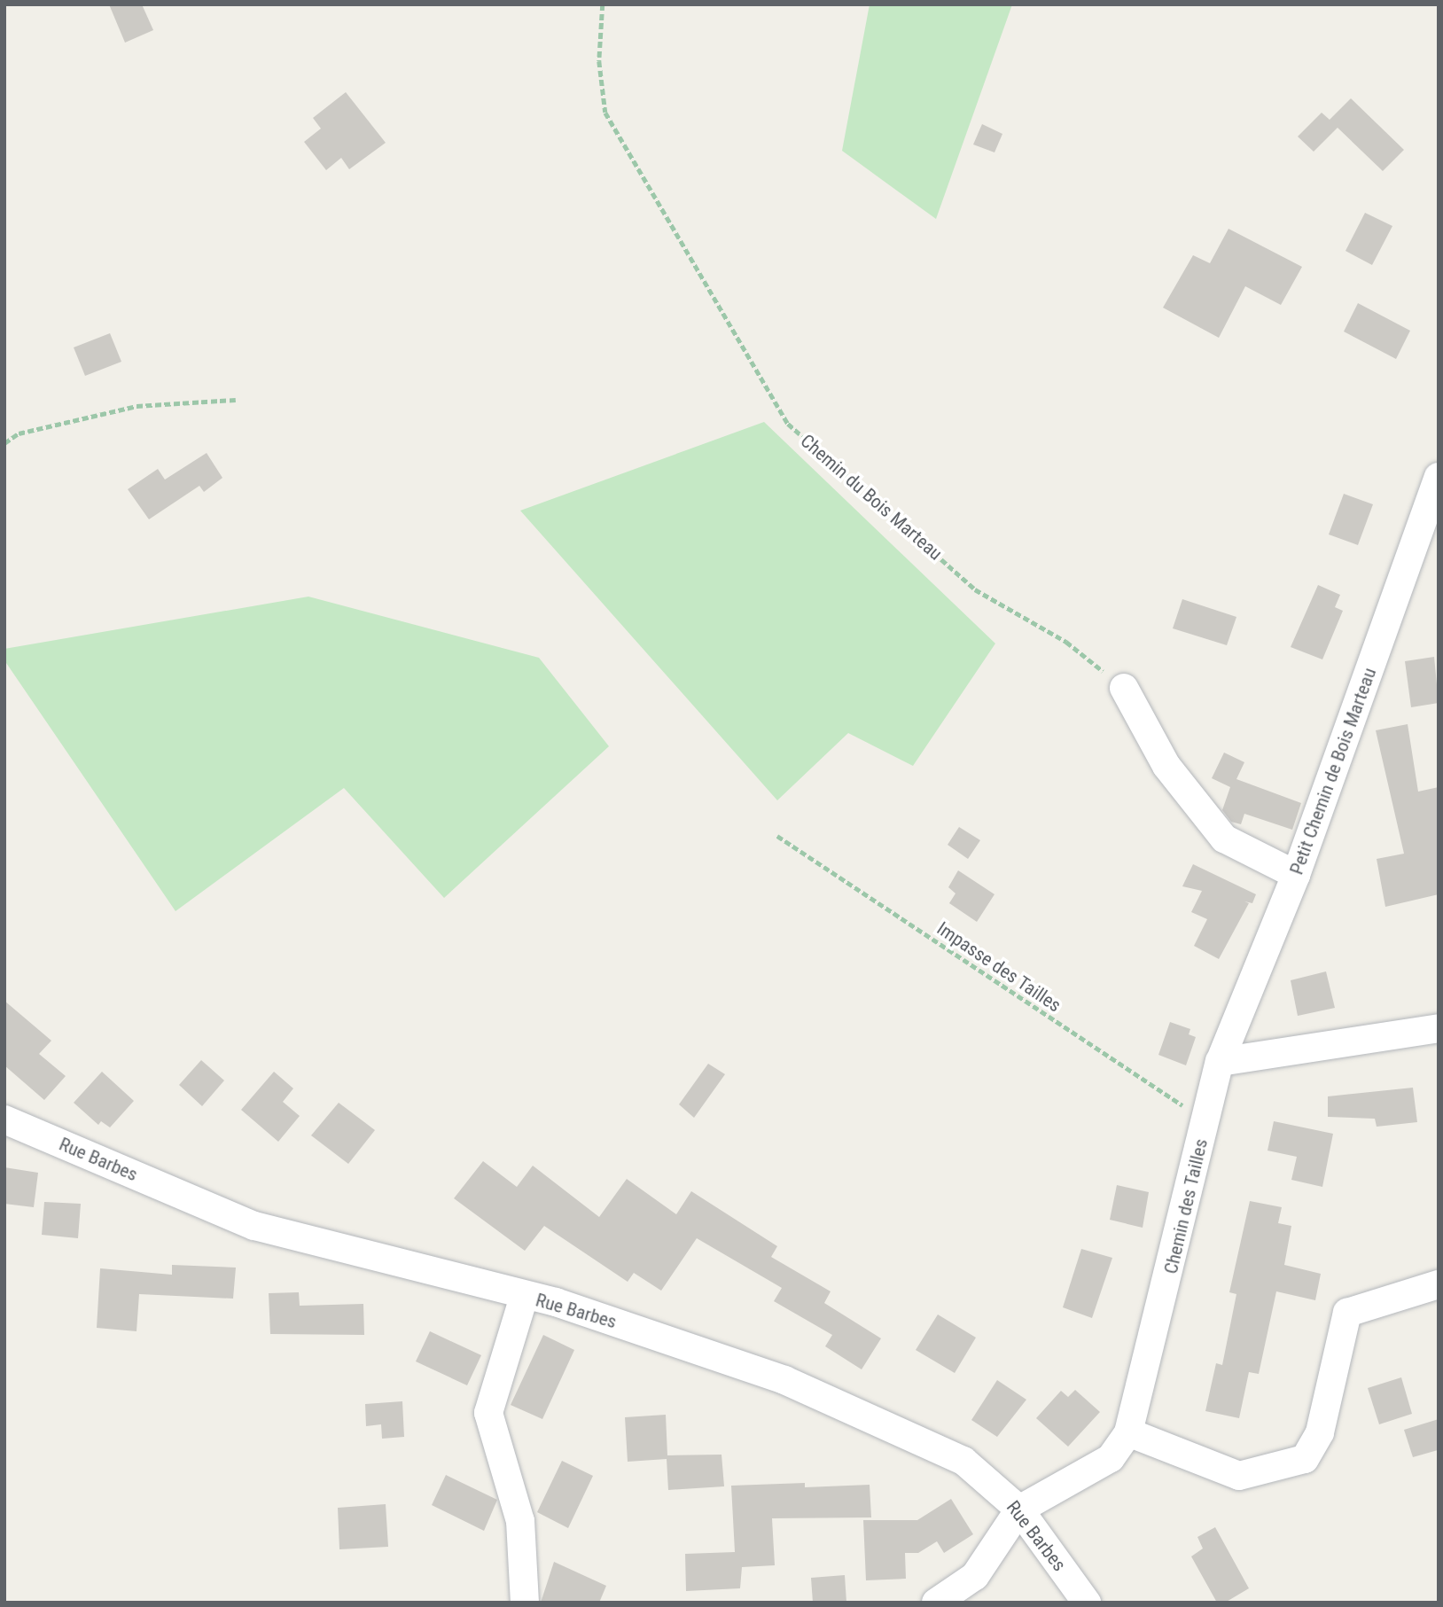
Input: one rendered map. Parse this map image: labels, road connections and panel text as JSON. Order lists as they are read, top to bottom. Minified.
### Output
{"streets":{"street":["Petit Chemin de Bois Marteau","Rue Barbes","Chemin des Tailles"],"path":["Chemin du Bois Marteau","Impasse des Tailles"]},"crossings":[["Petit Chemin de Bois Marteau","Chemin des Tailles"],["Impasse des Tailles","Chemin des Tailles"],["Rue Barbes","Chemin des Tailles"]]}
